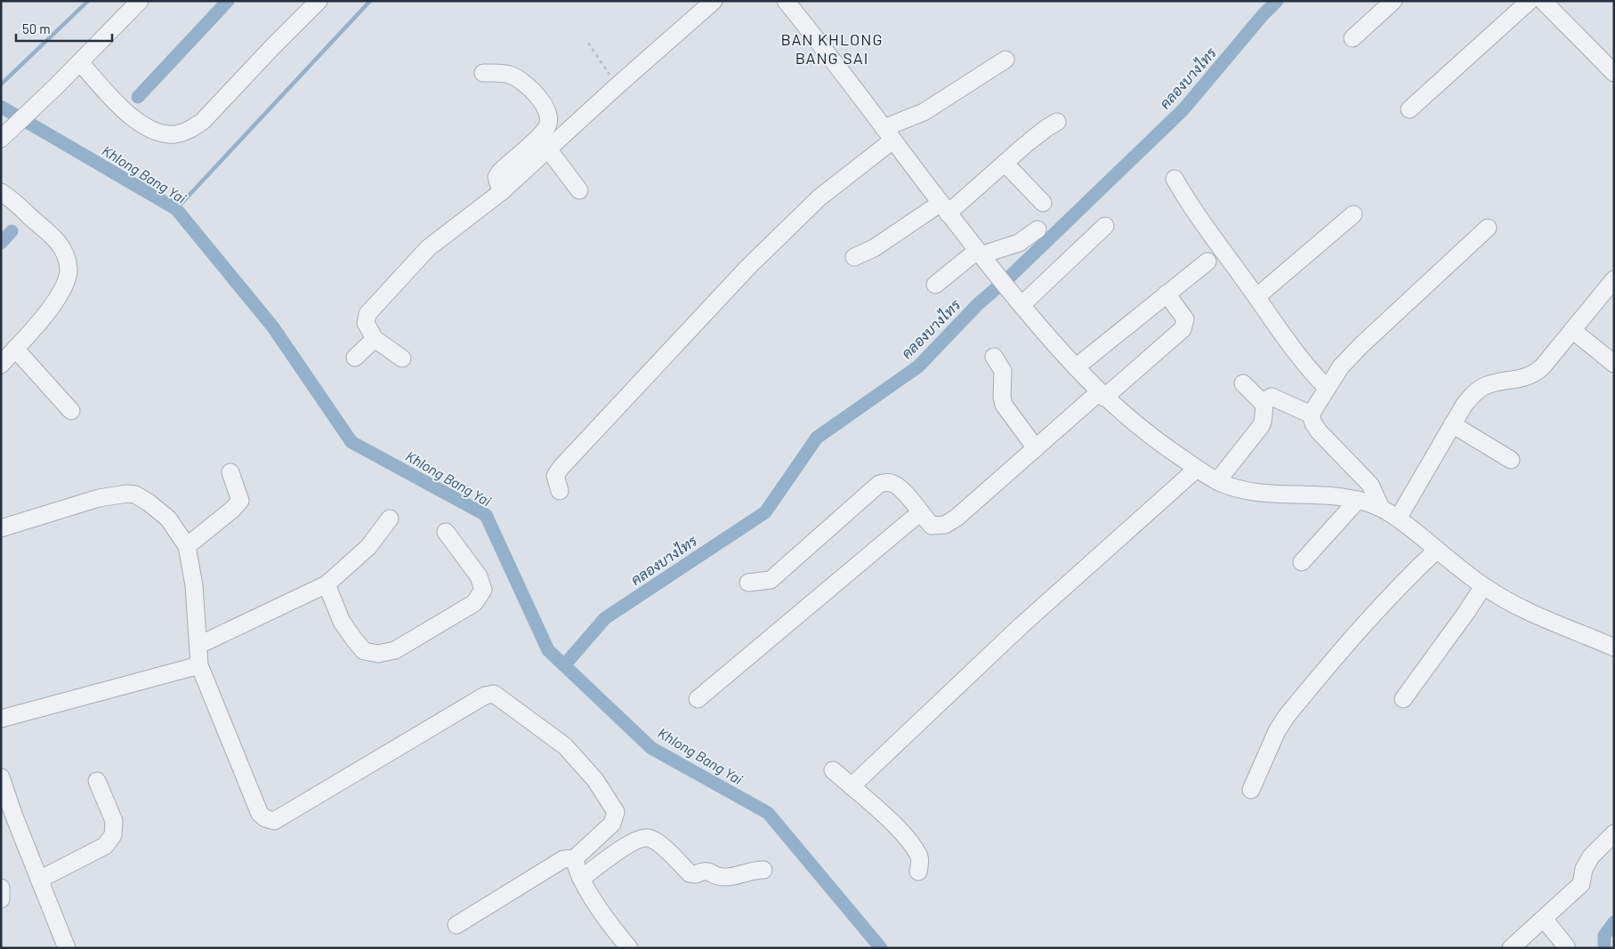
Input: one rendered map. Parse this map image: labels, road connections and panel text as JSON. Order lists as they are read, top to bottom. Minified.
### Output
{"districts":["BAN KHLONG BANG SAI"],"water":["คลองบางไทร","Khlong Bang Yai"],"scale_bar":"50 m"}
